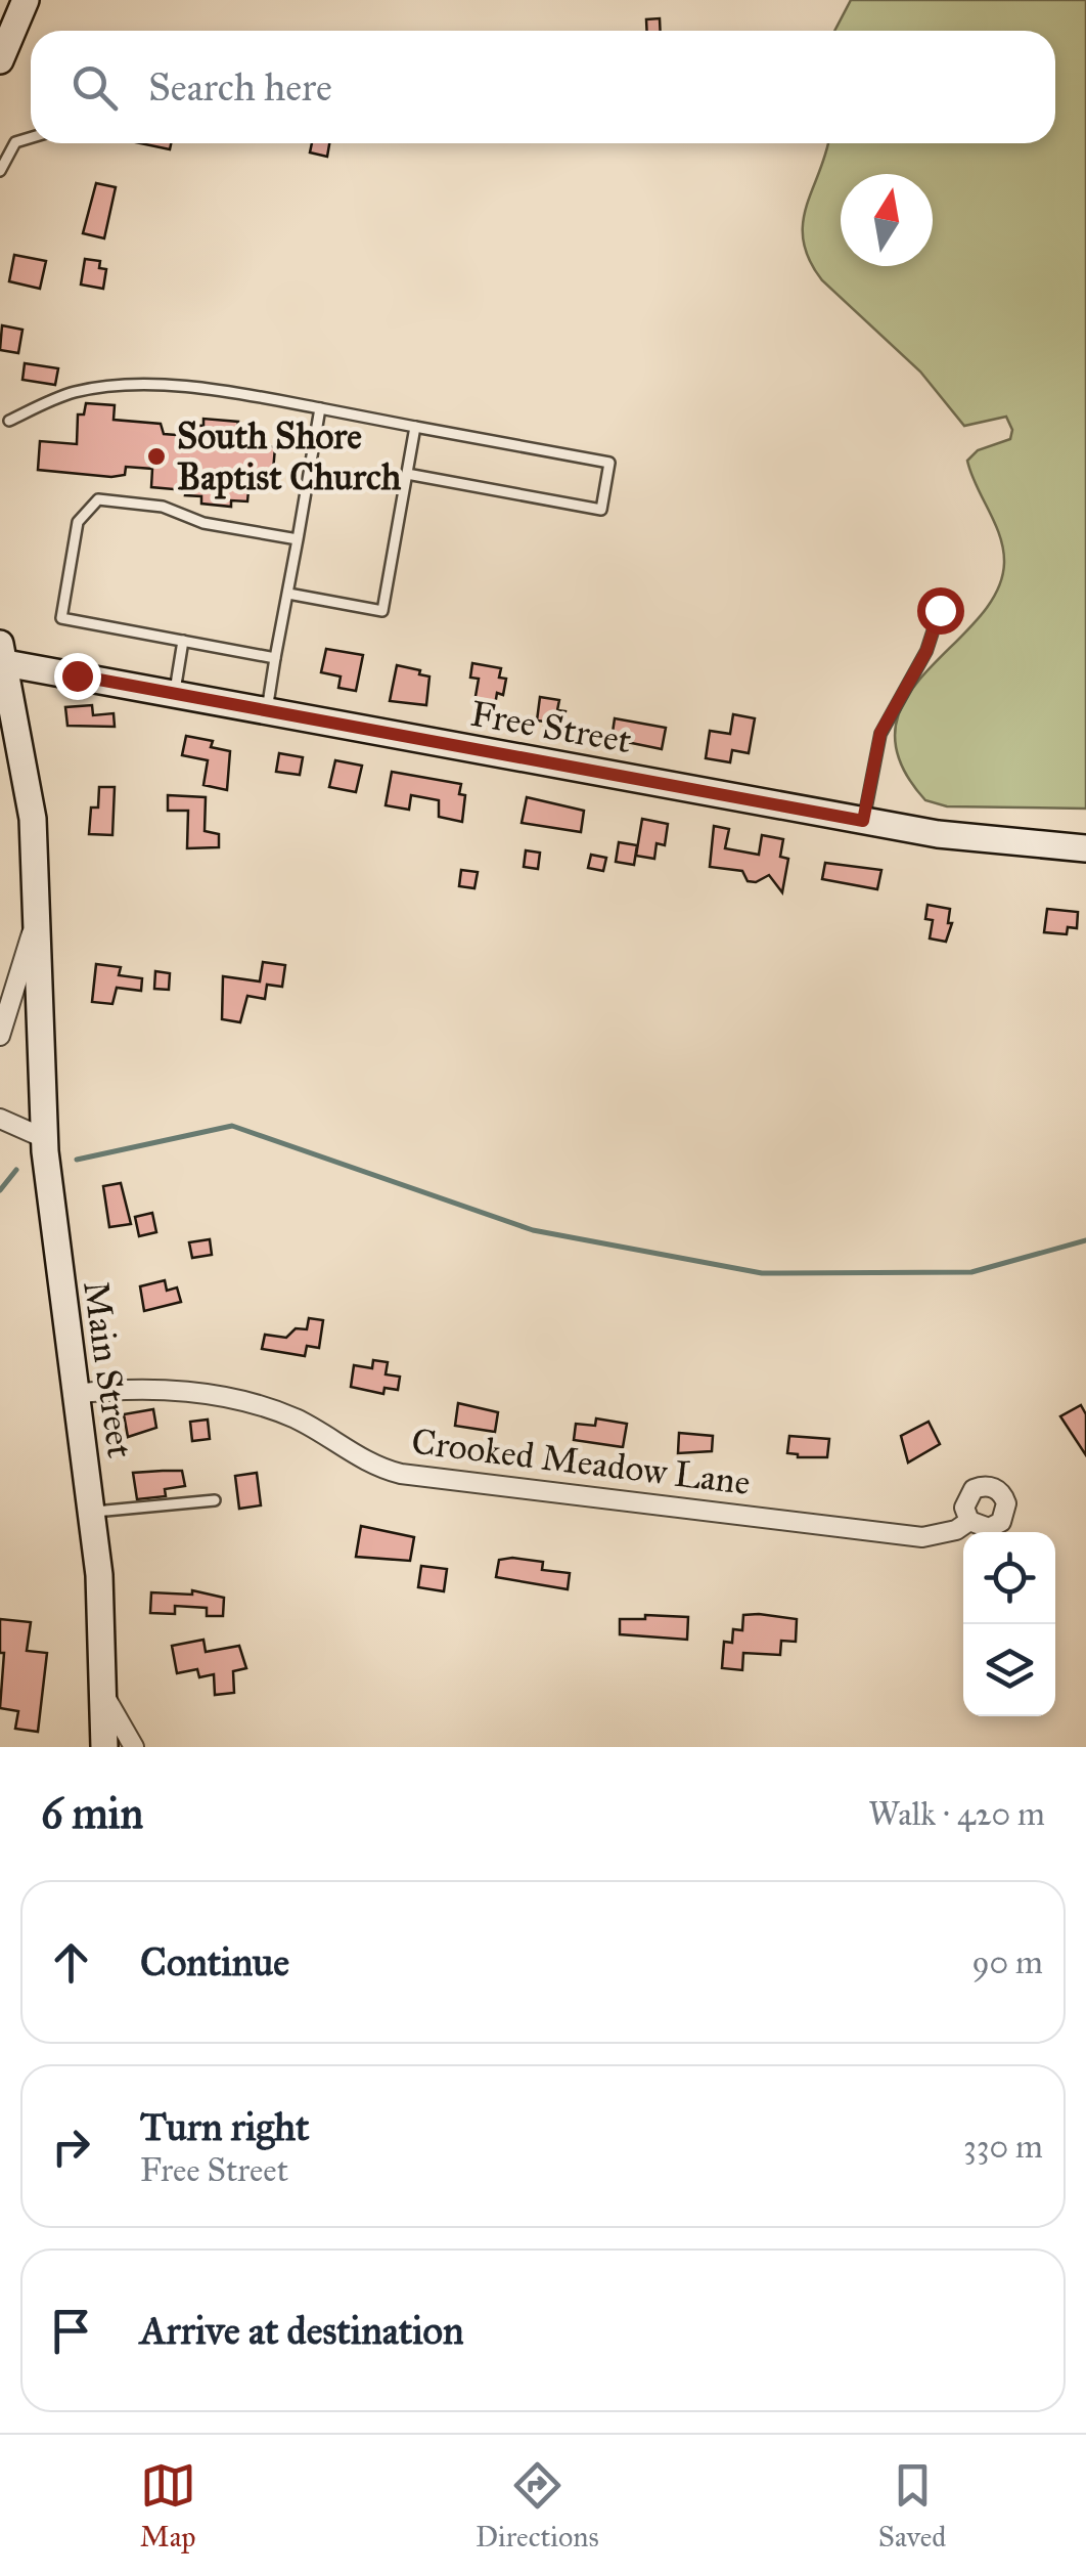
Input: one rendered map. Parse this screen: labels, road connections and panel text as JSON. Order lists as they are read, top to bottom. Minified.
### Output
{"streets":{"main road":["Free Street","Main Street"],"street":["Crooked Meadow Lane"]},"crossings":[["Free Street","Main Street"],["Main Street","Crooked Meadow Lane"]],"places":["South Shore Baptist Church"],"north":"top","page":{"search":"Search here","heading":["6 min","Walk · 420 m"],"list":[["Continue","90 m"],["Turn right","Free Street","330 m"],"Arrive at destination"],"nav":["Map","Directions","Saved"]}}
